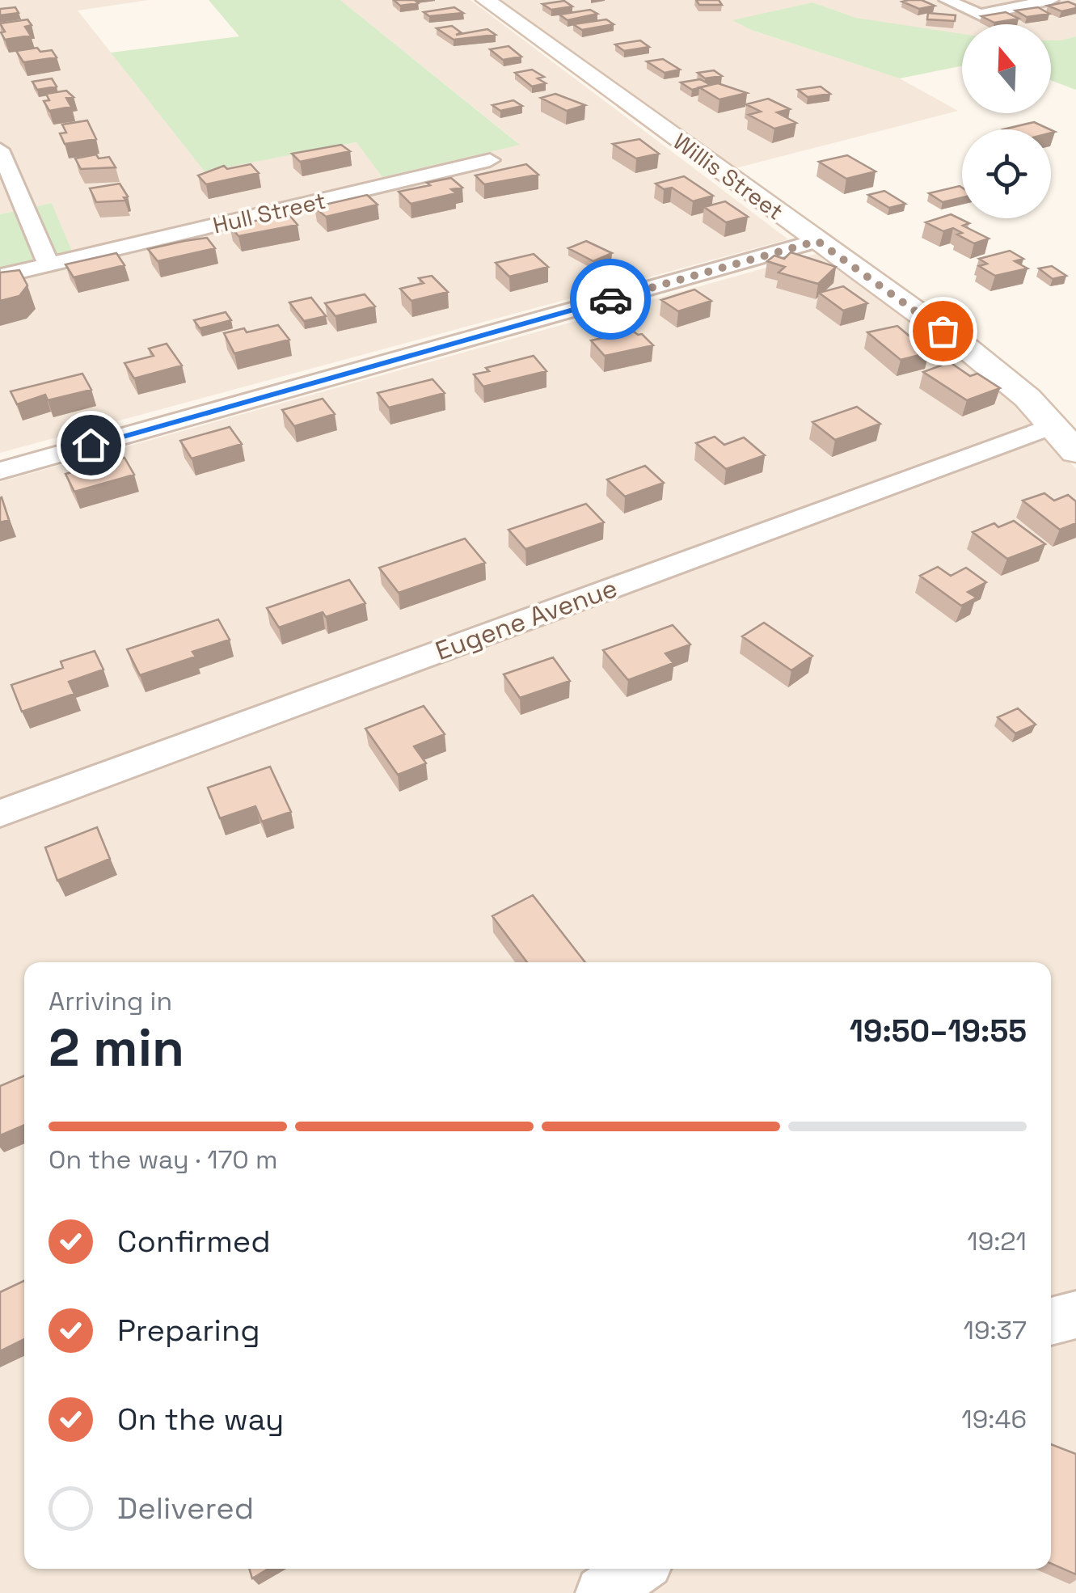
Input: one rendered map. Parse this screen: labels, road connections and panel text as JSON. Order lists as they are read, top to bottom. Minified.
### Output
{"streets":{"main road":["Willis Street"],"street":["Hull Street","Eugene Avenue"]},"crossings":[["Willis Street","Eugene Avenue"]],"north":"top","page":{"heading":["2 min","Arriving in","19:50–19:55"],"bar":"On the way · 170 m","list":[["Confirmed","19:21"],["Preparing","19:37"],["On the way","19:46"],"Delivered"]}}
